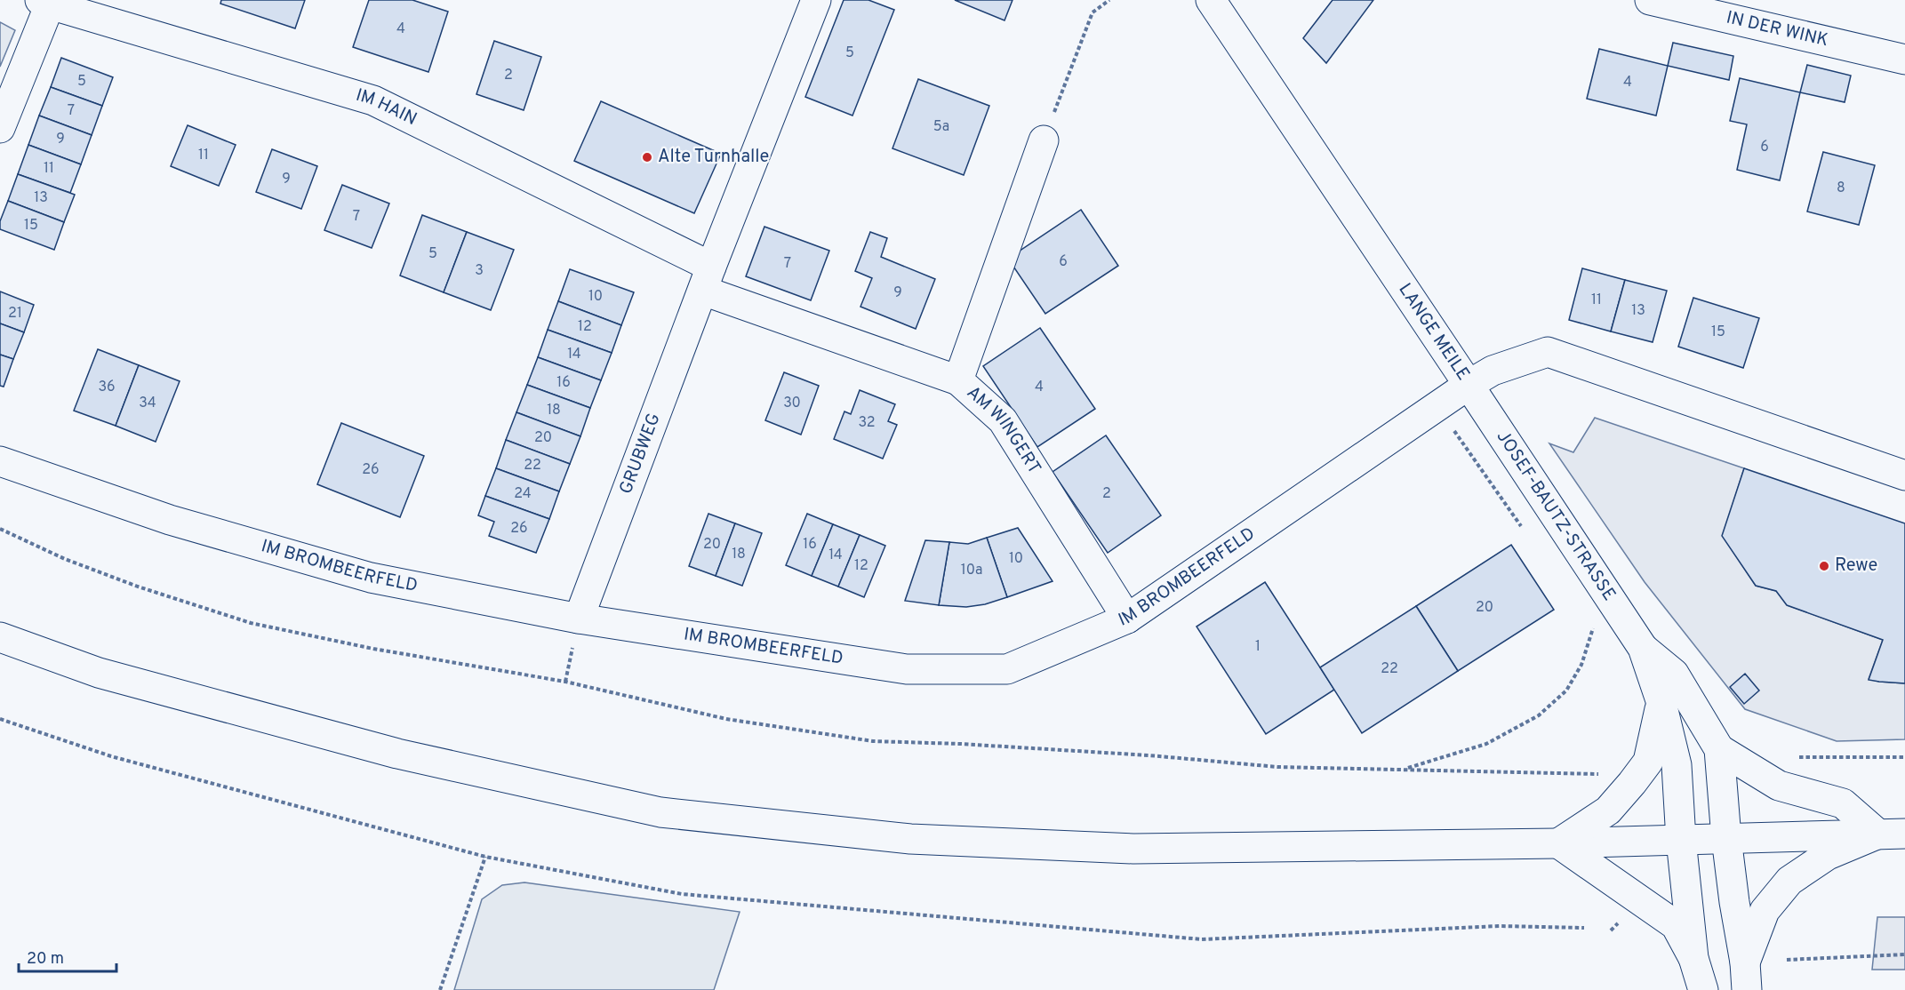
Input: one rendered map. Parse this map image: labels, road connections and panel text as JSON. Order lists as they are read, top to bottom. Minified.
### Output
{"streets":{"street":["IN DER WINK","IM HAIN","LANGE MEILE","AM WINGERT","GRUBWEG","JOSEF-BAUTZ-STRASSE","IM BROMBEERFELD"]},"crossings":[["IM HAIN","GRUBWEG"],["LANGE MEILE","JOSEF-BAUTZ-STRASSE"],["LANGE MEILE","IM BROMBEERFELD"],["AM WINGERT","IM BROMBEERFELD"],["GRUBWEG","IM BROMBEERFELD"],["JOSEF-BAUTZ-STRASSE","IM BROMBEERFELD"]],"places":["Alte Turnhalle","Rewe"],"house_numbers":["4","5","2","5","4","7","5a","9","6","11","11","9","8","13","7","15","5","6","7","3","9","10","11","13","21","12","15","14","16","36","4","34","30","18","32","20","22","26","24","2","26","20","16","18","14","10","12","10a","20","1","22"],"scale_bar":"20 m"}
